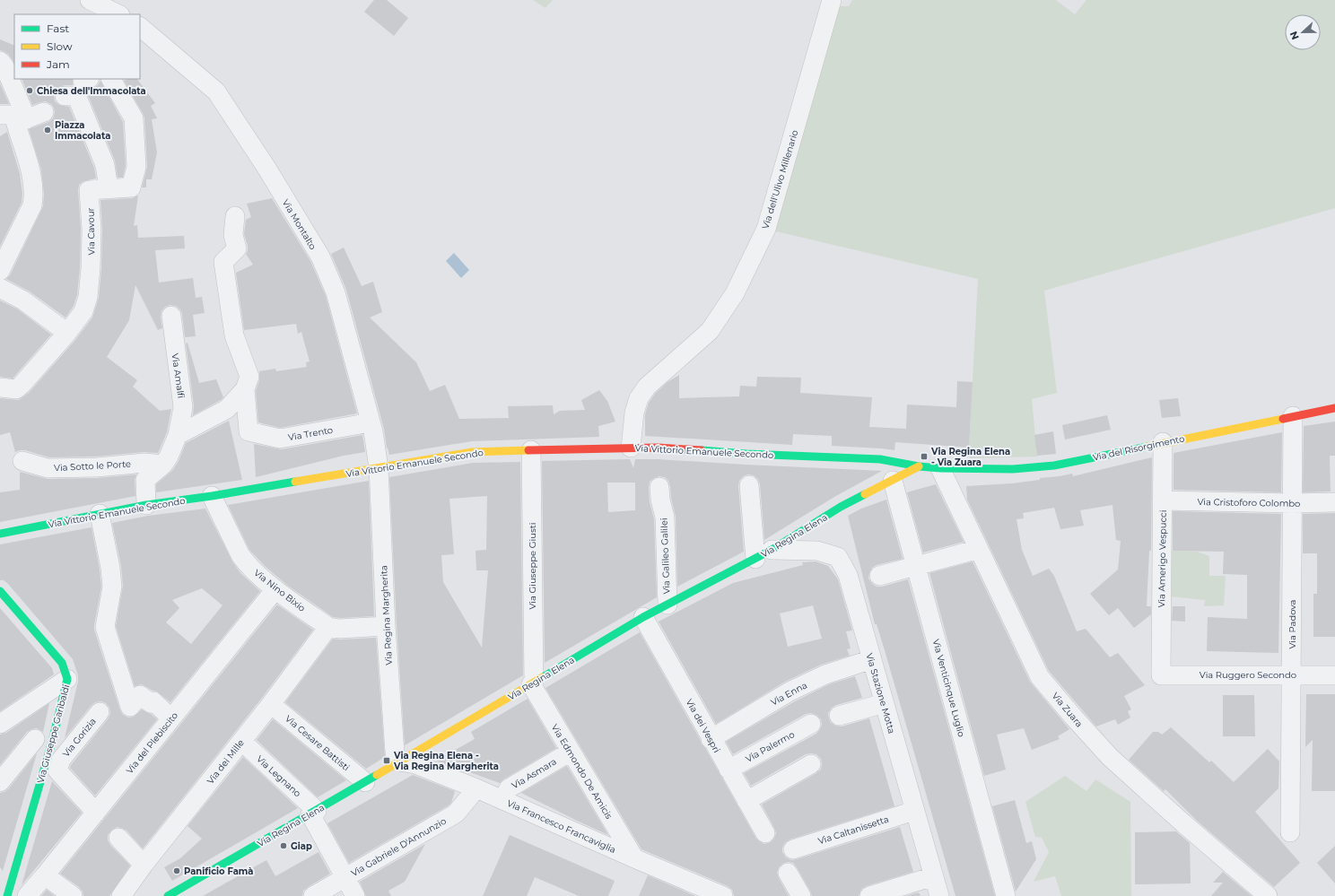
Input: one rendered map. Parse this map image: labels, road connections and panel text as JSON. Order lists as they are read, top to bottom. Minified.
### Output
{"streets":{"street":["Via dell'Ulivo Millenario","Via Montalto","Via Cavour","Via Amalfi","Via Trento","Via del Risorgimento","Via Vittorio Emanuele Secondo","Via Sotto le Porte","Via Cristoforo Colombo","Via Regina Elena","Via Galileo Galilei","Via Amerigo Vespucci","Via Giuseppe Giusti","Via Nino Bixio","Via Regina Margherita","Via Padova","Via Ruggero Secondo","Via Venticinque Luglio","Via Enna","Via Stazione Motta","Via Zuara","Via dei Vespri","Via Giuseppe Garibaldi","Via Gorizia","Via del Plebiscito","Via Cesare Battisti","Via Palermo","Via dei Mille","Via Edmondo De Amicis","Via Asmara","Via Legnano","Via Francesco Francaviglia","Via Caltanissetta","Via Gabriele D'Annunzio"]},"crossings":[["Via dell'Ulivo Millenario","Via Vittorio Emanuele Secondo"],["Via Montalto","Via Trento"],["Via Montalto","Via Vittorio Emanuele Secondo"],["Via Montalto","Via Regina Margherita"],["Via Amalfi","Via Sotto le Porte"],["Via del Risorgimento","Via Vittorio Emanuele Secondo"],["Via del Risorgimento","Via Amerigo Vespucci"],["Via del Risorgimento","Via Padova"],["Via del Risorgimento","Via Zuara"],["Via Vittorio Emanuele Secondo","Via Regina Elena"],["Via Vittorio Emanuele Secondo","Via Giuseppe Giusti"],["Via Vittorio Emanuele Secondo","Via Nino Bixio"],["Via Vittorio Emanuele Secondo","Via Regina Margherita"],["Via Vittorio Emanuele Secondo","Via Zuara"],["Via Cristoforo Colombo","Via Amerigo Vespucci"],["Via Cristoforo Colombo","Via Padova"],["Via Regina Elena","Via Galileo Galilei"],["Via Regina Elena","Via Giuseppe Giusti"],["Via Regina Elena","Via Regina Margherita"],["Via Regina Elena","Via Venticinque Luglio"],["Via Regina Elena","Via Stazione Motta"],["Via Regina Elena","Via dei Vespri"],["Via Regina Elena","Via Cesare Battisti"],["Via Regina Elena","Via Edmondo De Amicis"],["Via Regina Elena","Via Legnano"],["Via Regina Elena","Via Francesco Francaviglia"],["Via Amerigo Vespucci","Via Ruggero Secondo"],["Via Giuseppe Giusti","Via Edmondo De Amicis"],["Via Nino Bixio","Via del Plebiscito"],["Via Nino Bixio","Via dei Mille"],["Via Regina Margherita","Via Francesco Francaviglia"],["Via Padova","Via Ruggero Secondo"],["Via Enna","Via Stazione Motta"],["Via Enna","Via dei Vespri"],["Via Stazione Motta","Via Caltanissetta"],["Via dei Vespri","Via Palermo"],["Via Gorizia","Via del Plebiscito"],["Via Cesare Battisti","Via dei Mille"],["Via dei Mille","Via Legnano"],["Via Edmondo De Amicis","Via Asmara"],["Via Edmondo De Amicis","Via Francesco Francaviglia"],["Via Asmara","Via Francesco Francaviglia"],["Via Legnano","Via Gabriele D'Annunzio"],["Via Francesco Francaviglia","Via Gabriele D'Annunzio"]],"places":{"other":["Chiesa dell'Immacolata","Piazza Immacolata","Giap","Panificio Famà"],"transit":["Via Regina Elena - Via Zuara","Via Regina Elena - Via Regina Margherita"]},"legend":["Fast","Slow","Jam"],"north":"left"}
